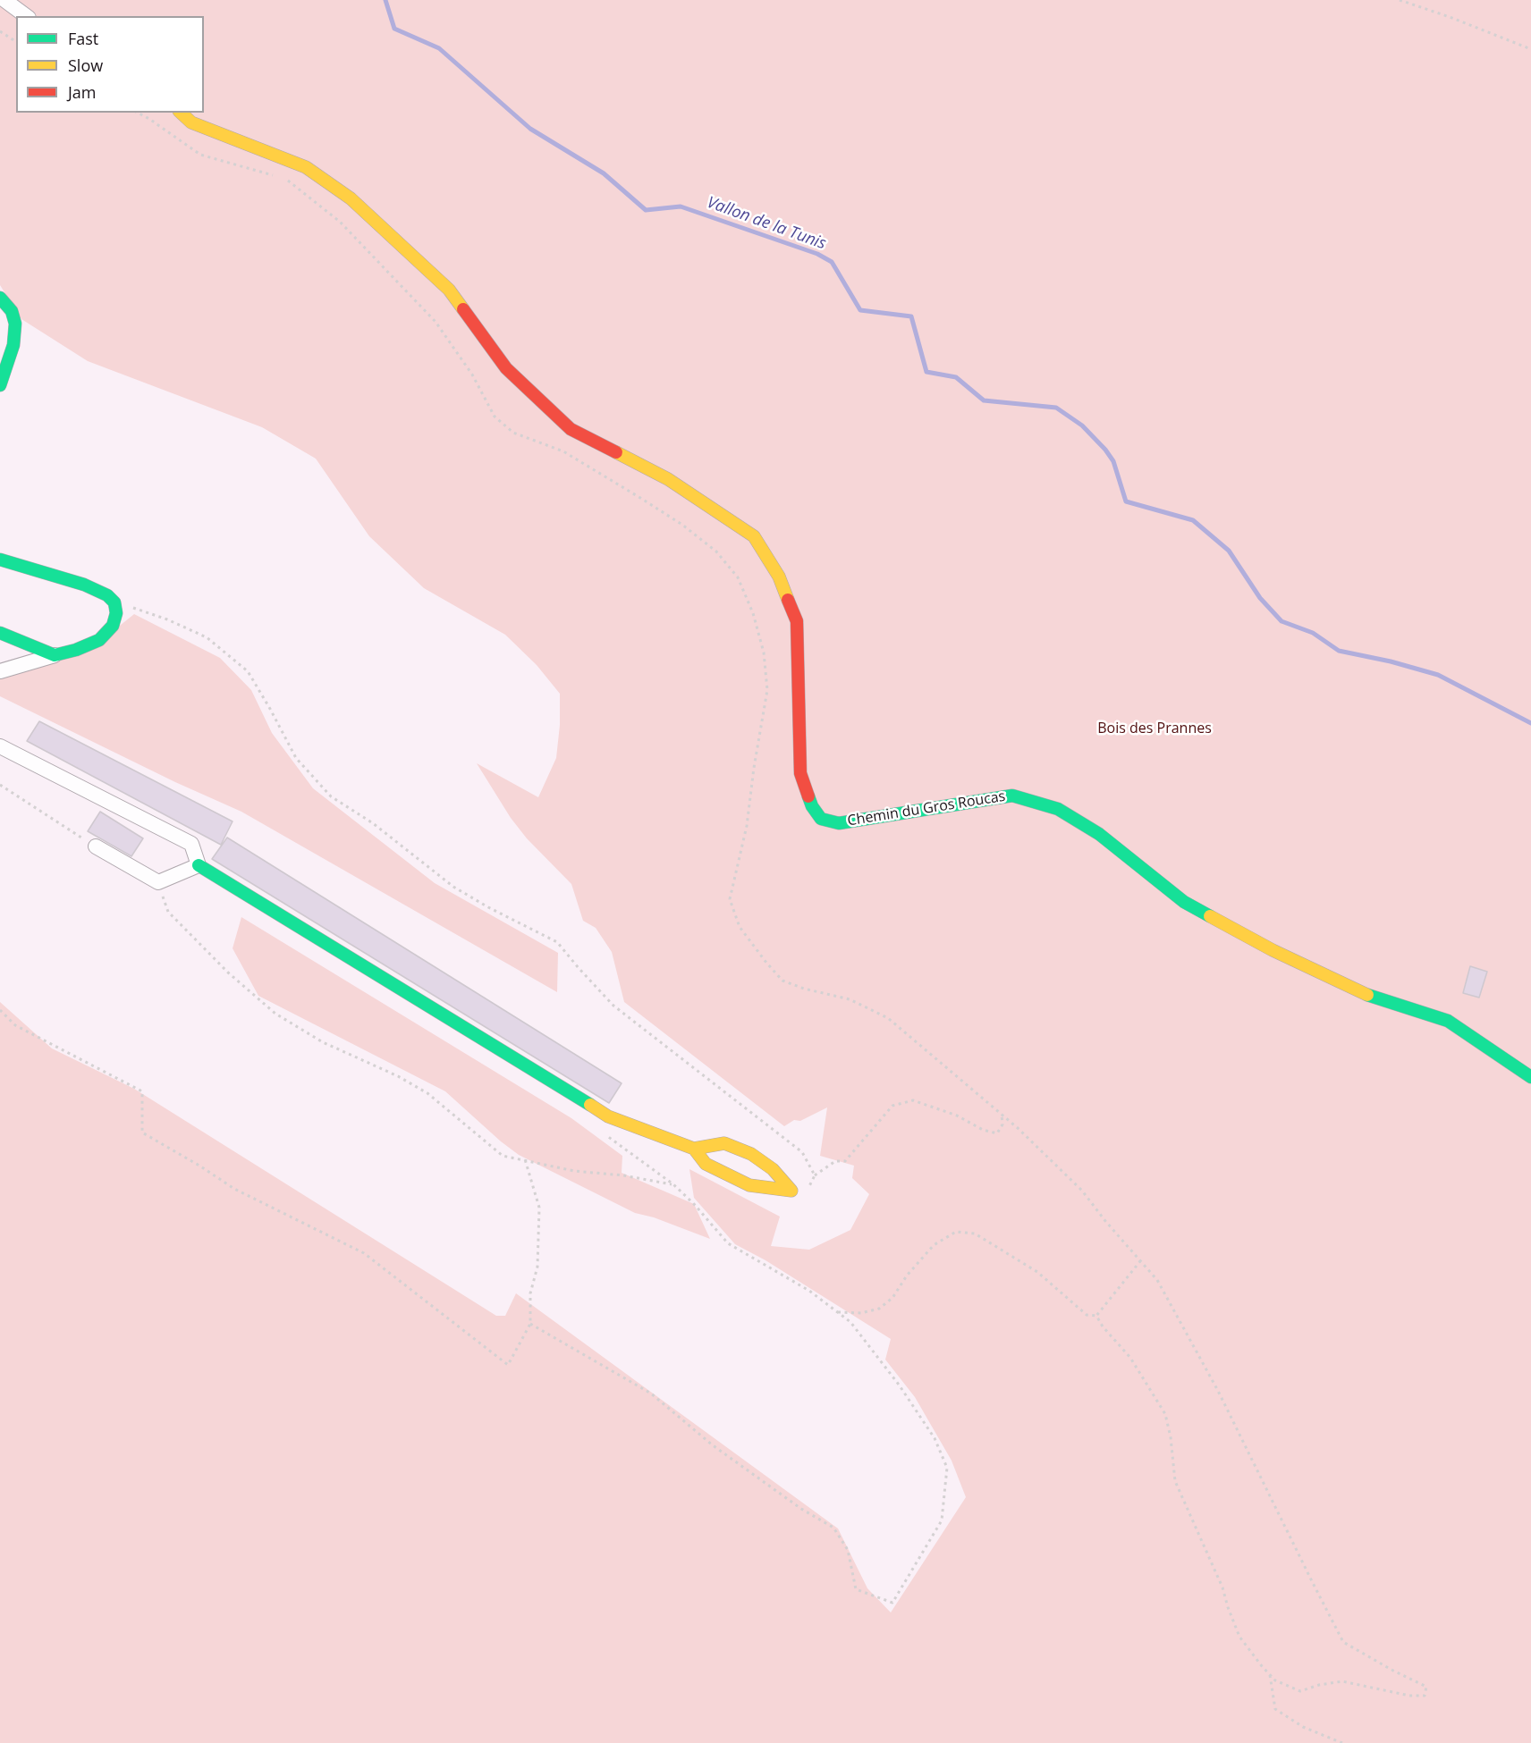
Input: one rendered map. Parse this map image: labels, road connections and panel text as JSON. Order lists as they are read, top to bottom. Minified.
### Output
{"streets":{"street":["Chemin du Gros Roucas"]},"water":["Vallon de la Tunis"],"parks":["Bois des Prannes"],"legend":["Fast","Slow","Jam"]}
